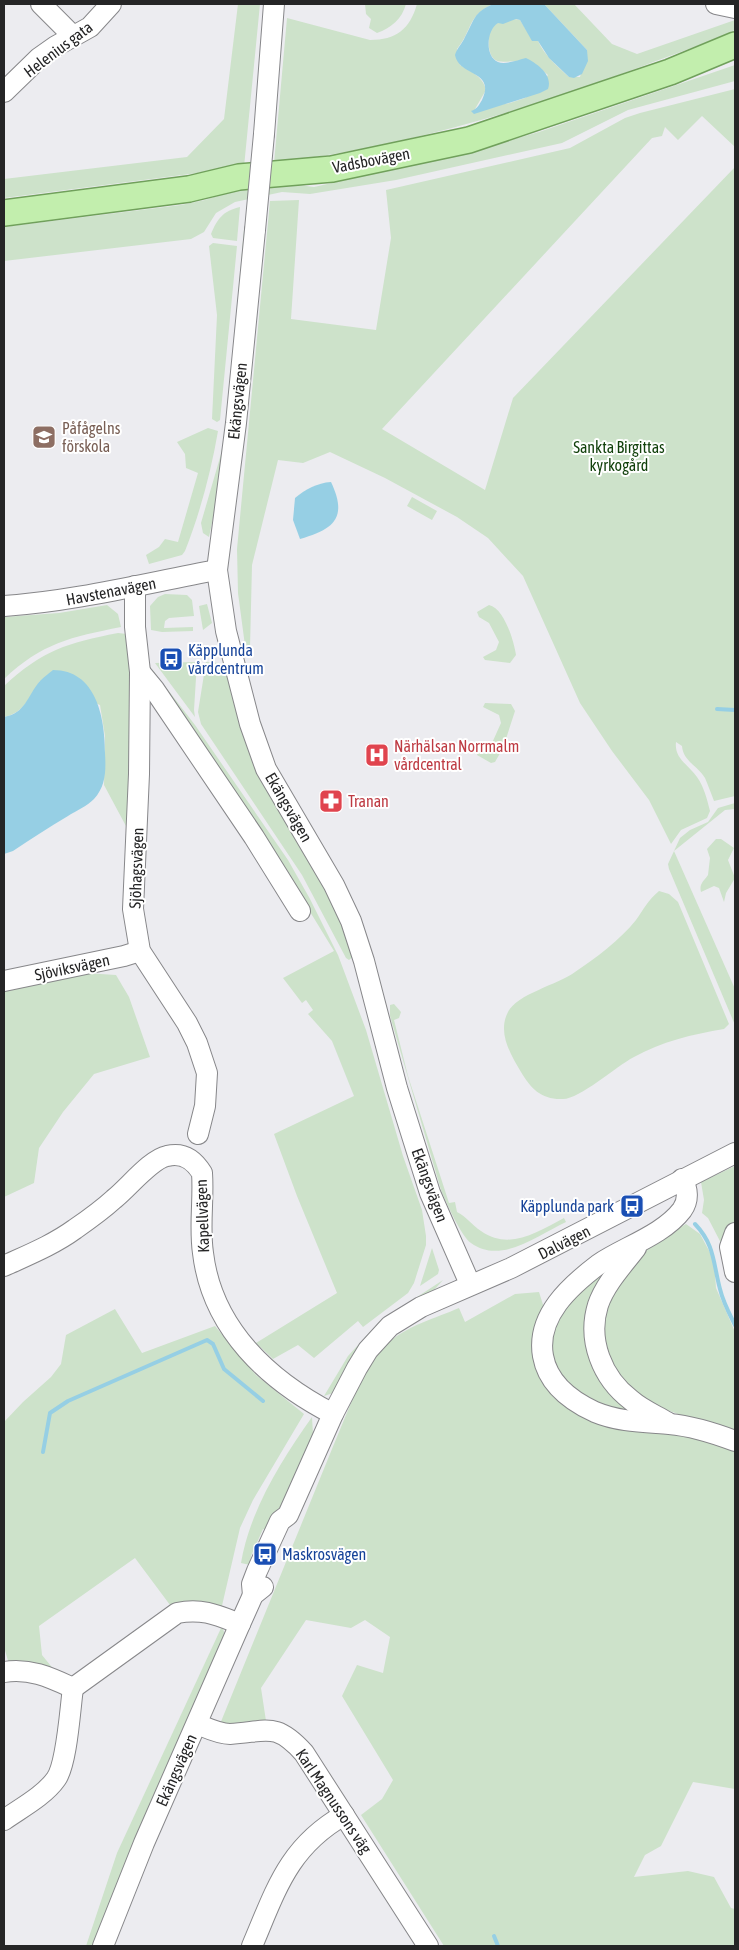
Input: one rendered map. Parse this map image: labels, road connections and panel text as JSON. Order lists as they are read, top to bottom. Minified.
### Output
{"streets":{"main road":["Vadsbovägen"],"street":["Helenius gata","Ekängsvägen","Havstenavägen","Sjöhagsvägen","Sjöviksvägen","Kapellvägen","Dalvägen","Karl Magnussons väg"]},"crossings":[["Ekängsvägen","Havstenavägen"],["Ekängsvägen","Kapellvägen"],["Ekängsvägen","Dalvägen"],["Ekängsvägen","Karl Magnussons väg"],["Havstenavägen","Sjöhagsvägen"],["Sjöhagsvägen","Sjöviksvägen"]],"parks":["Sankta Birgittas kyrkogård"],"places":{"school or university":["Påfågelns förskola"],"bus stop":["Käpplunda vårdcentrum","Käpplunda park","Maskrosvägen"],"hospital":["Närhälsan Norrmalm vårdcentral"],"pharmacy":["Tranan"]}}
